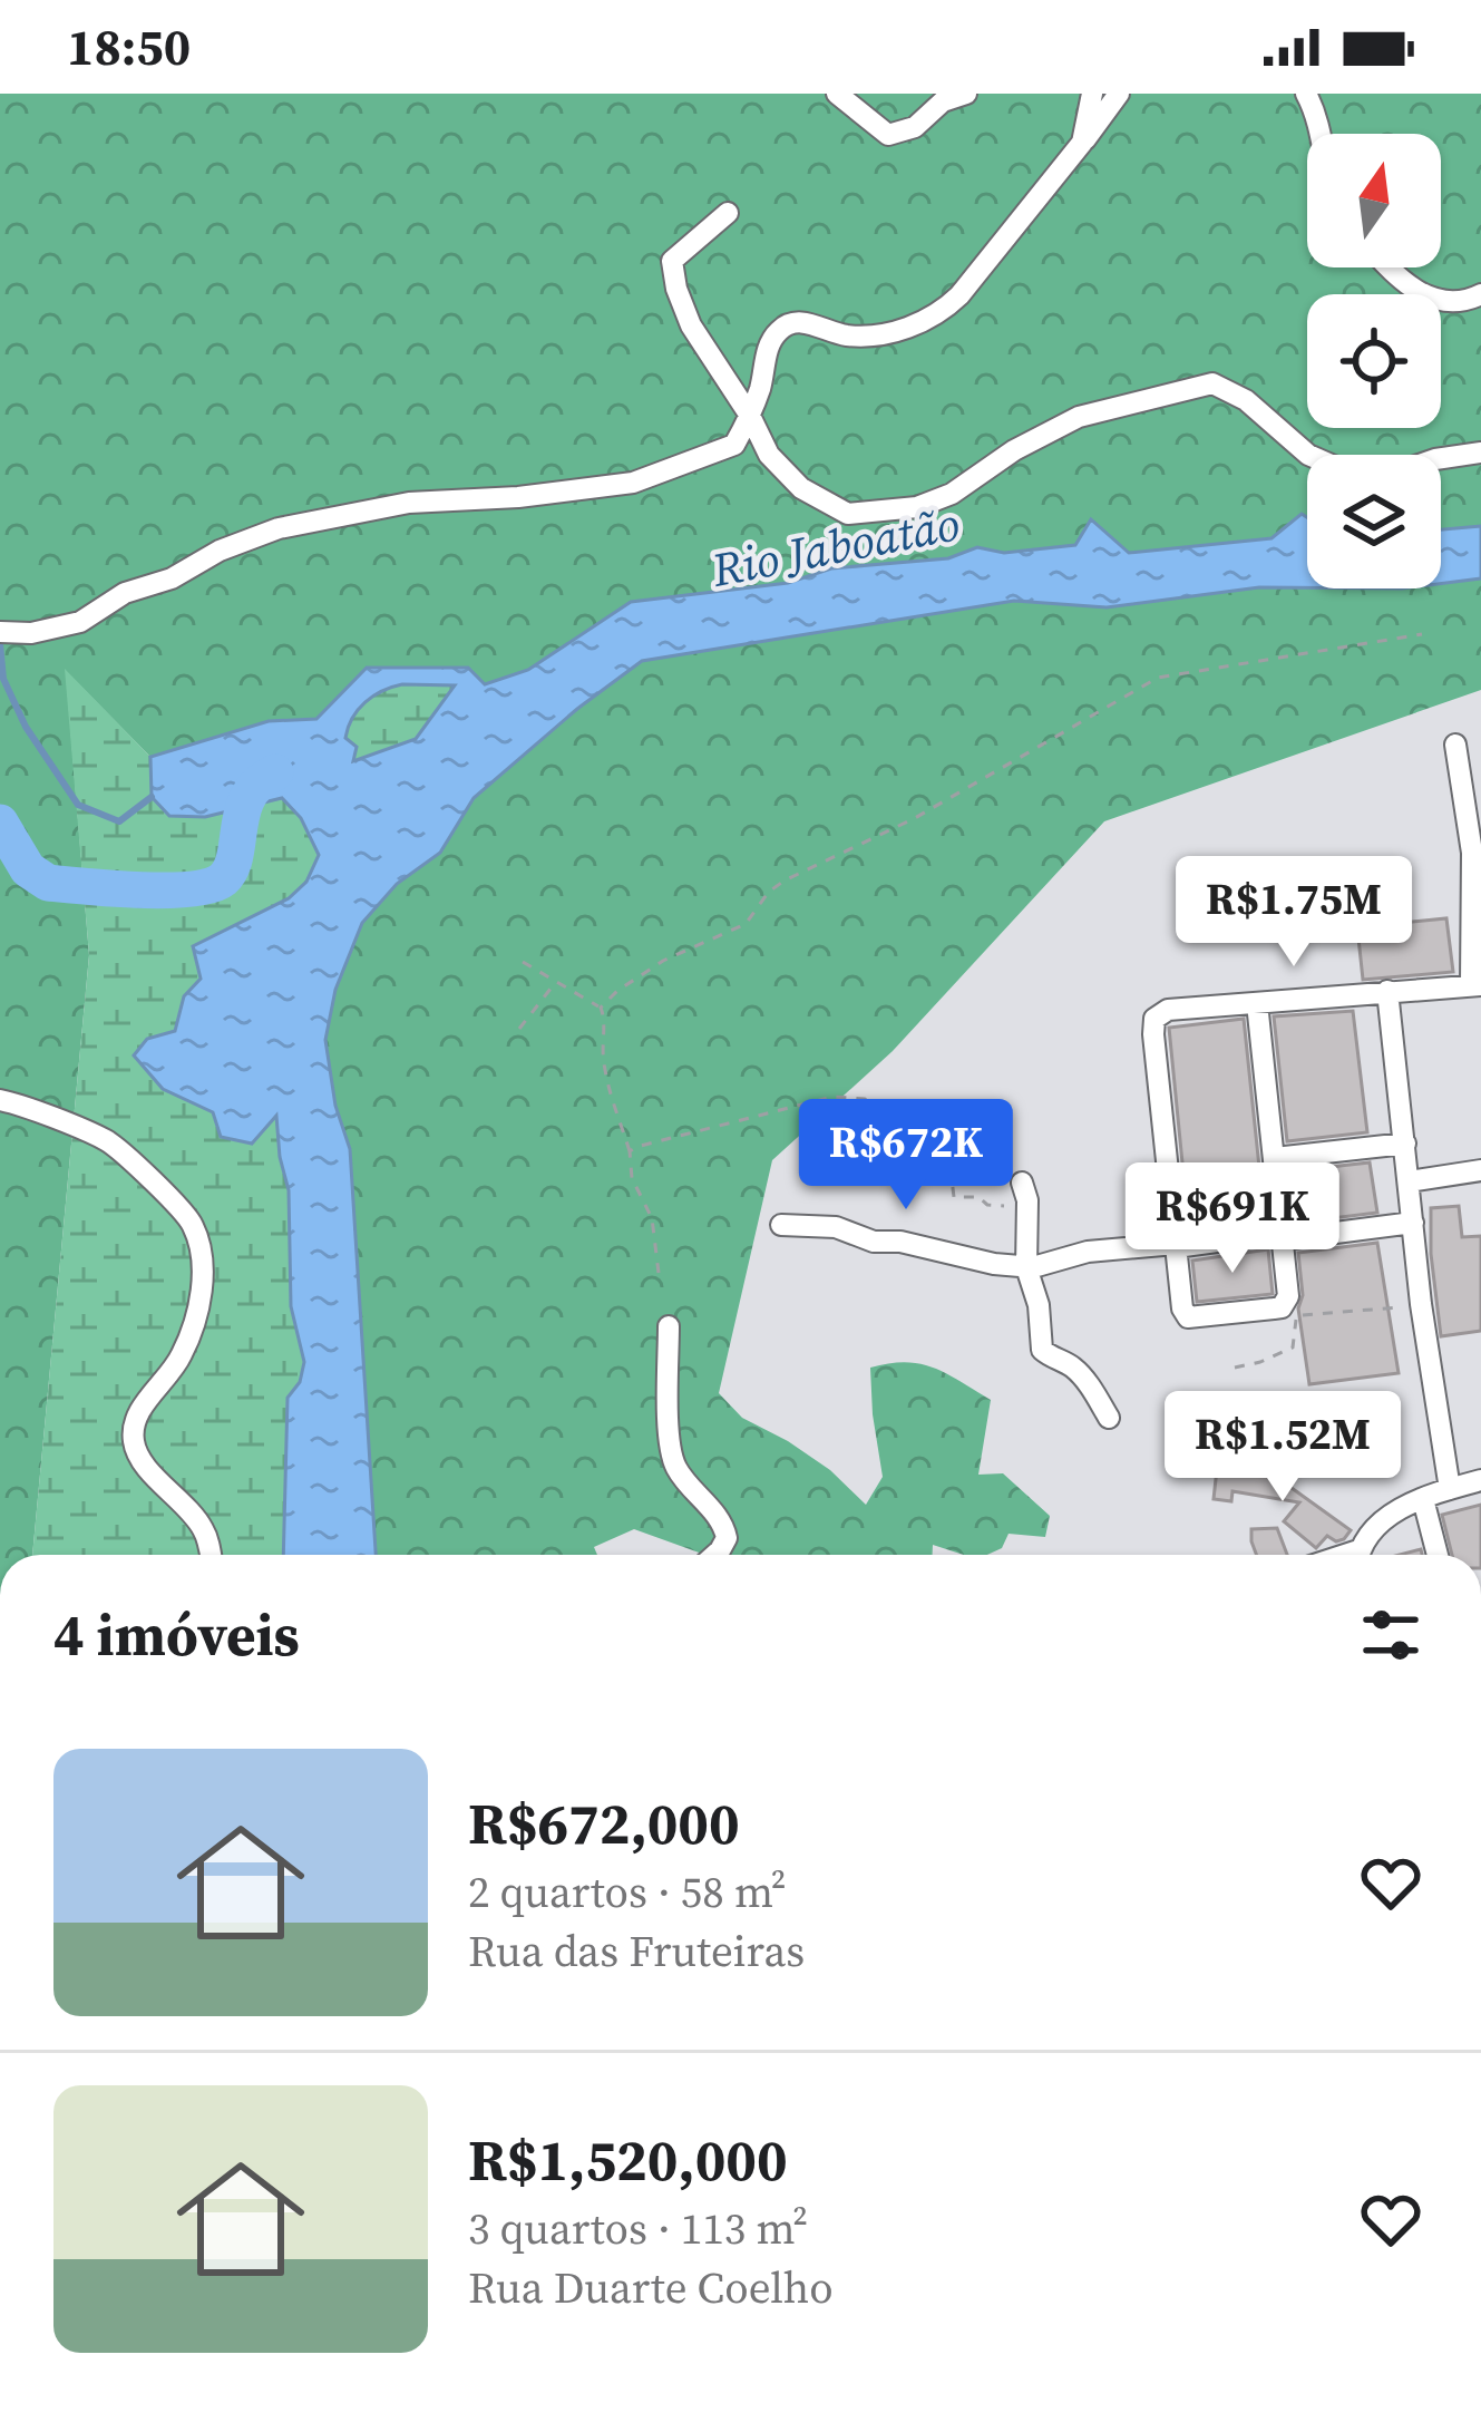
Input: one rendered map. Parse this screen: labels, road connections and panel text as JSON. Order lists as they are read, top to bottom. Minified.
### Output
{"water":["Rio Jaboatão"],"north":"top","page":{"status":"18:50","price":["R$1.75M","R$672K","R$691K","R$1.52M"],"heading":"4 imóveis","list":[{"name":"R$672,000","note":"2 quartos · 58 m² · Rua das Fruteiras"},{"name":"R$1,520,000","note":"3 quartos · 113 m² · Rua Duarte Coelho"}]}}
